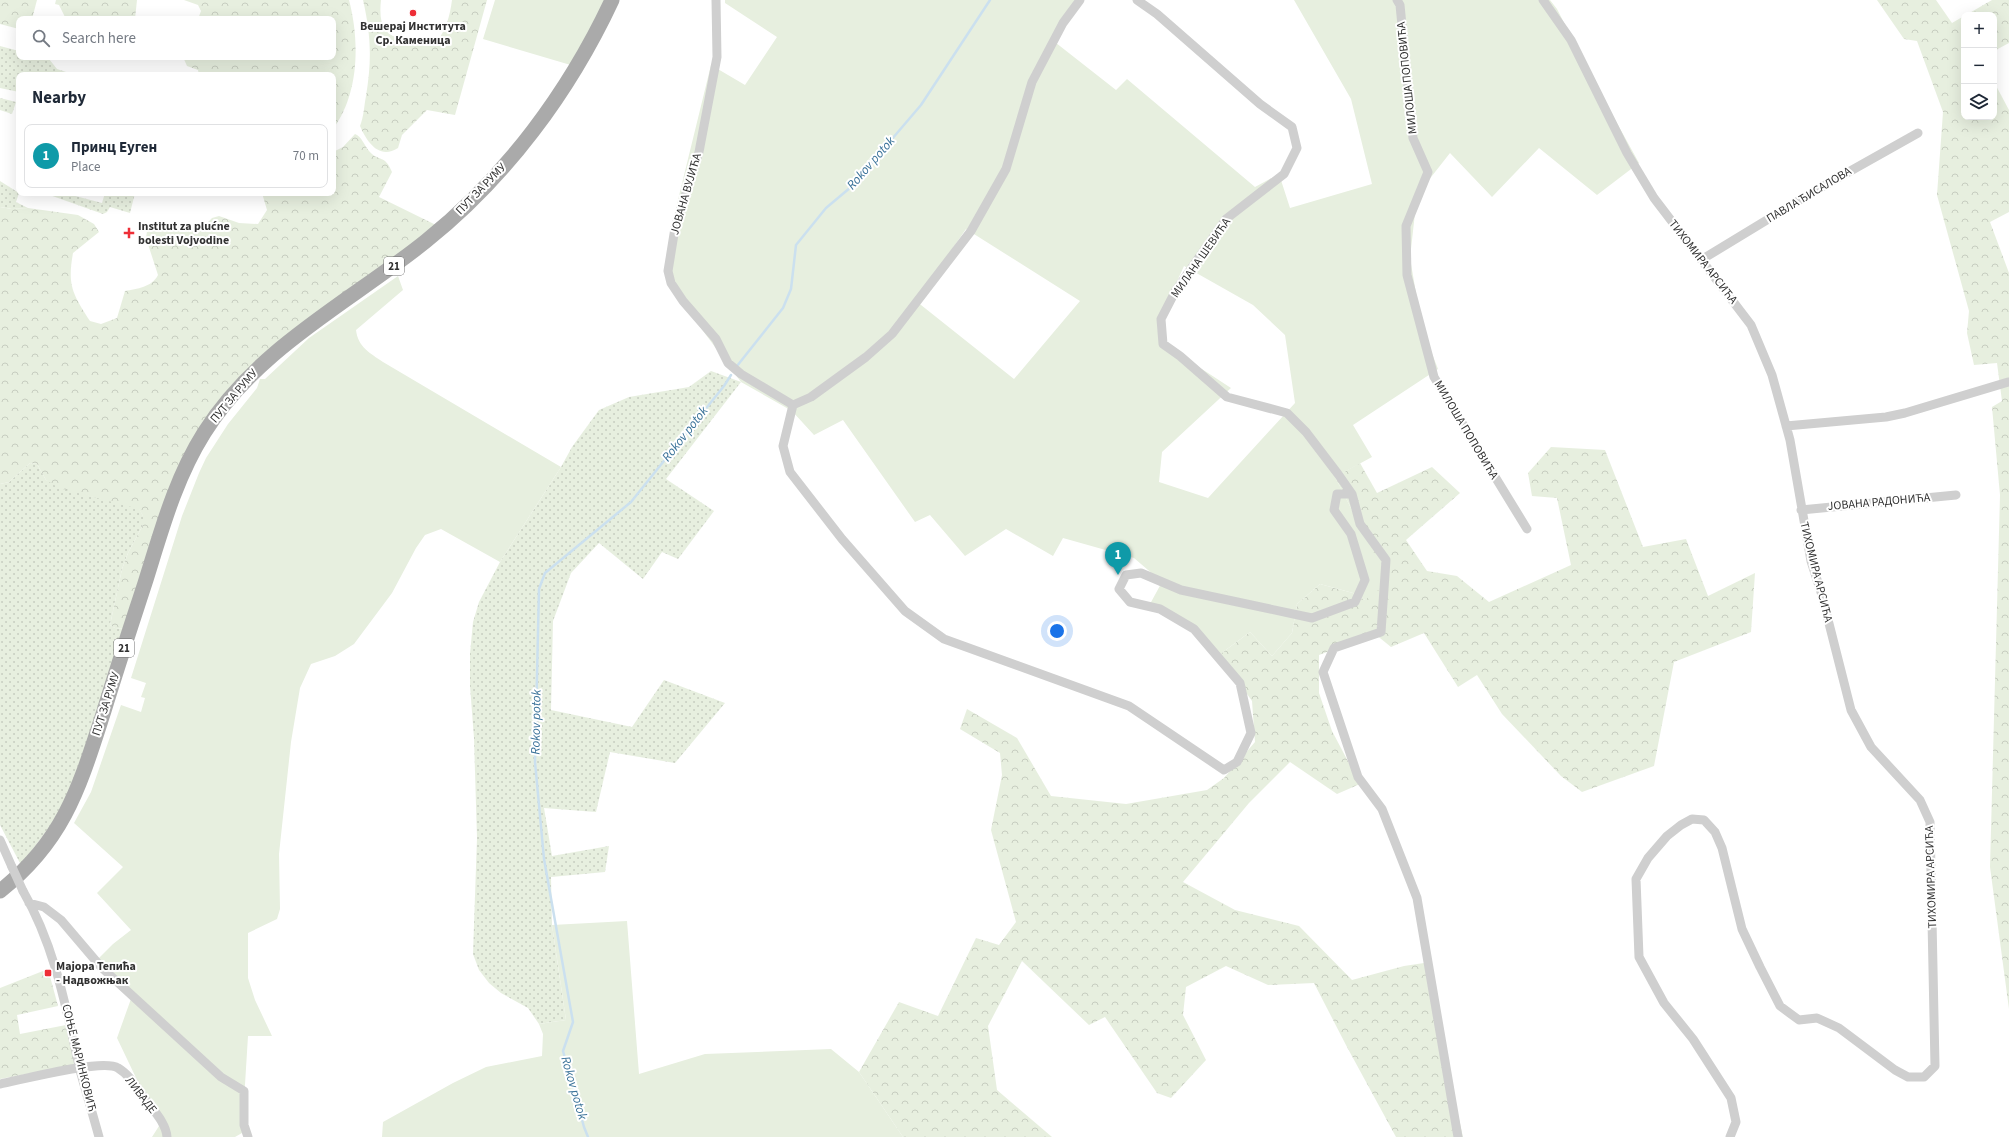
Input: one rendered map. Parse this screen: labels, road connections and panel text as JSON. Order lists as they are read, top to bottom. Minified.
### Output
{"streets":{"main road":["ПУТ ЗА РУМУ","21"],"street":["МИЛОША ПОПОВИЋА","ЈОВАНА ВУЈИЋА","ПАВЛА ЂИСАЛОВА","МИЛАНА ШЕВИЋА","ТИХОМИРА АРСИЋА","ЈОВАНА РАДОНИЋА","СОЊЕ МАРИНКОВИЋ","ЛИВАДЕ"]},"crossings":[["ПАВЛА ЂИСАЛОВА","ТИХОМИРА АРСИЋА"],["ТИХОМИРА АРСИЋА","ЈОВАНА РАДОНИЋА"],["СОЊЕ МАРИНКОВИЋ","ЛИВАДЕ"]],"water":["Rokov potok"],"places":{"other":["Вешерај Института Ср. Каменица"],"health":["Institut za plućne bolesti Vojvodine"],"transit":["Мајора Тепића - Надвожњак"]},"page":{"map_buttons":["+","−"],"search":"Search here","heading":"Nearby","list":[{"mark":"1","name":"Принц Еуген","note":"Place","value":"70 m"}],"pins":"1"}}
